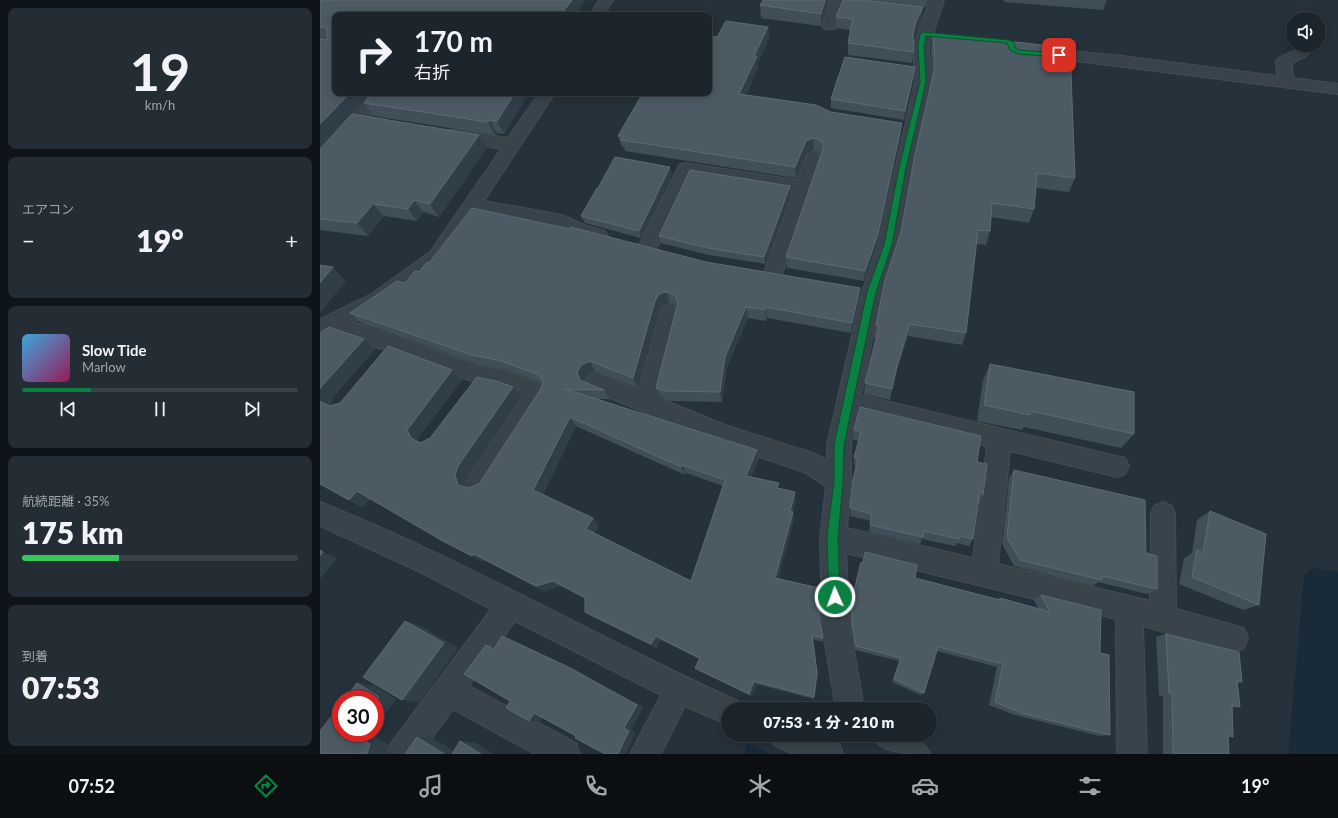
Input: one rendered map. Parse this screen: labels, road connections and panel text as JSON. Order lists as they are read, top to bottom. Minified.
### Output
{"page":{"tile":[["19","km/h"],"エアコン",["航続距離 · 35%","175 km"],["到着","07:53"]],"turn":["170 m","右折"],"heat":["−","19°","+"],"song":["Slow Tide","Marlow"],"limit":"30","trip":"07:53 · 1 分 · 210 m","tabs":["07:52","19°"]}}
